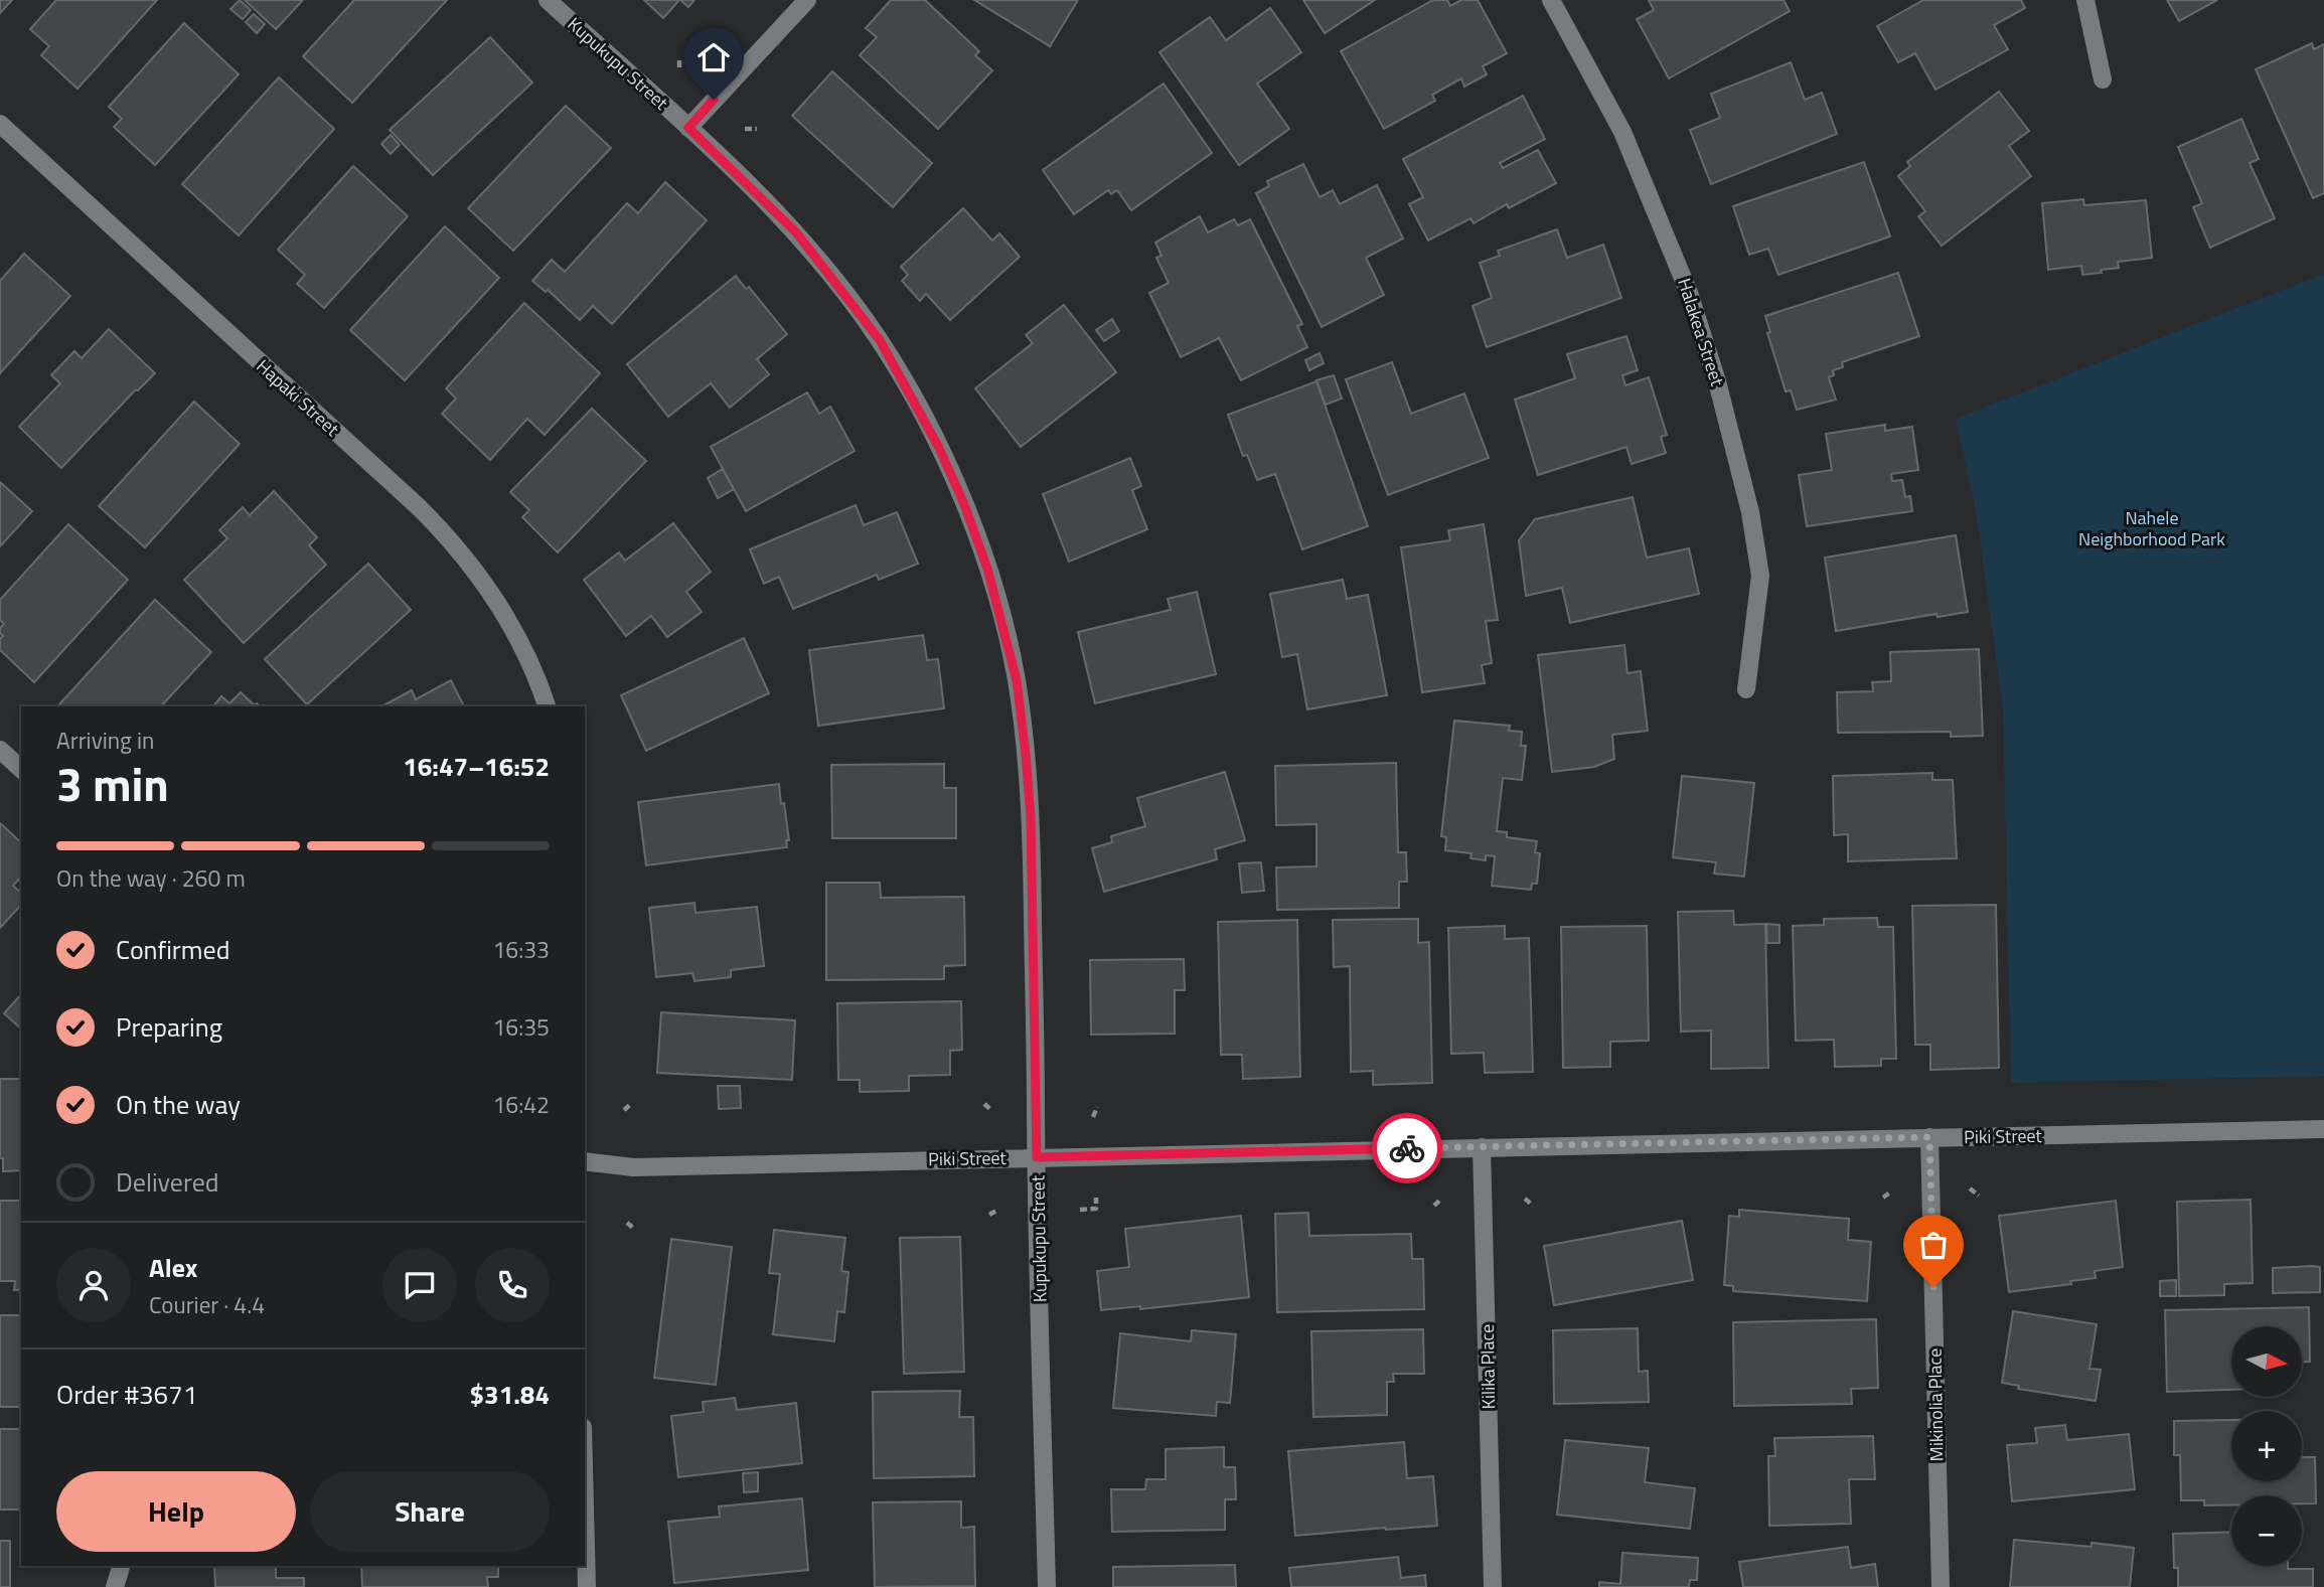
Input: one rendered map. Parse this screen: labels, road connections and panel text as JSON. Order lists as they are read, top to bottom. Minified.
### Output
{"streets":{"street":["Kupukupu Street","Halakea Street","Hapaki Street","Piki Street","Kilika Place","Mikinolia Place"]},"crossings":[["Kupukupu Street","Piki Street"],["Piki Street","Kilika Place"],["Piki Street","Mikinolia Place"]],"parks":["Nahele Neighborhood Park"],"north":"right","page":{"heading":["3 min","Arriving in","16:47–16:52"],"panel":["Alex","Courier · 4.4","Order #3671","$31.84"],"bar":"On the way · 260 m","list":[["Confirmed","16:33"],["Preparing","16:35"],["On the way","16:42"],"Delivered"],"map_buttons":["+","−"],"buttons":["Help","Share"]}}
